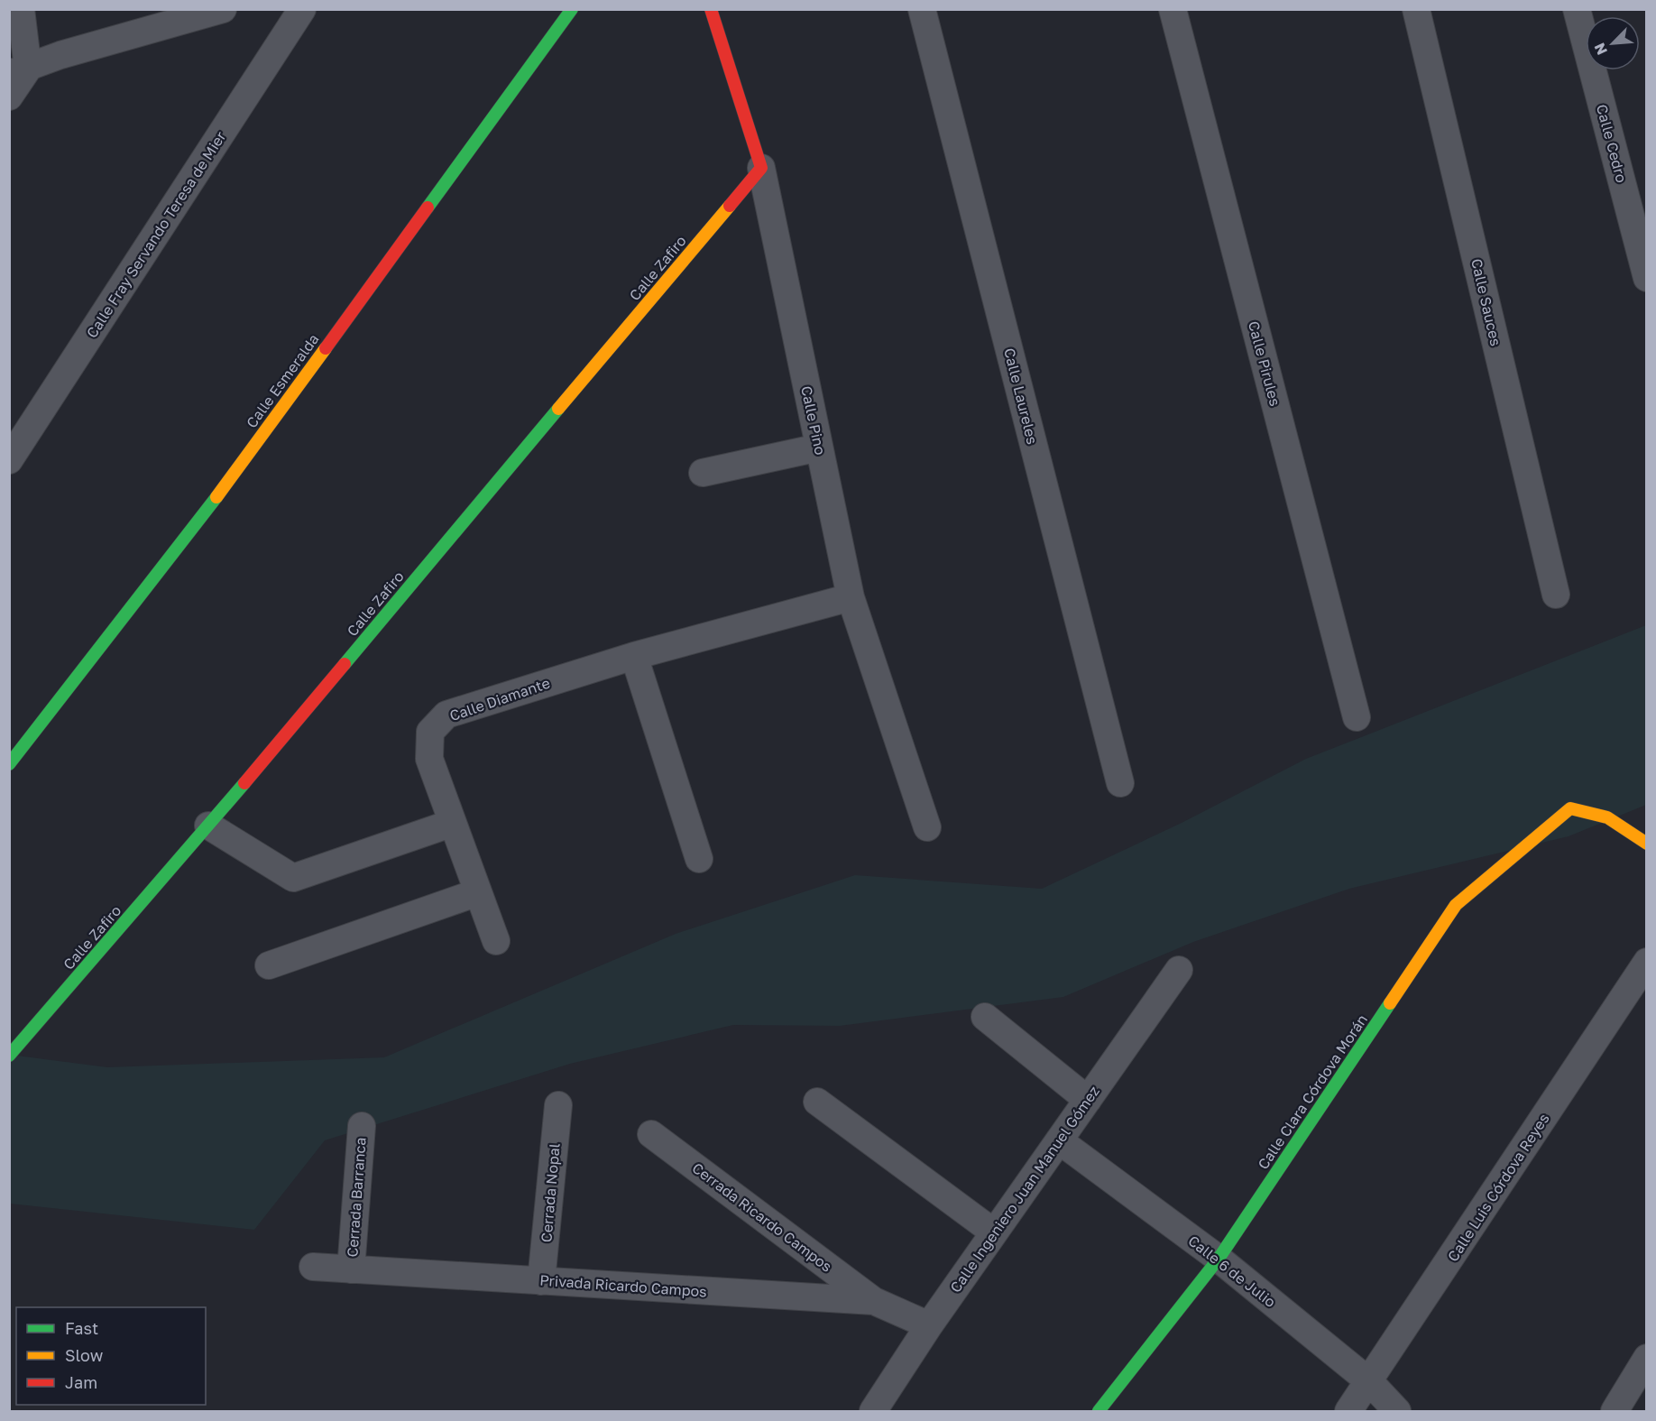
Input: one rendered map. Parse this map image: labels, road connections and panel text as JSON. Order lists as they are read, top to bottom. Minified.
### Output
{"streets":{"street":["Calle Cedro","Calle Fray Servando Teresa de Mier","Calle Zafiro","Calle Sauces","Calle Pirules","Calle Esmeralda","Calle Laureles","Calle Pino","Calle Diamante","Calle Clara Córdova Morán","Calle Luis Córdova Reyes","Calle Ingeniero Juan Manuel Gómez","Cerrada Nopal","Cerrada Barranca","Cerrada Ricardo Campos","Calle 6 de Julio","Privada Ricardo Campos"]},"crossings":[["Calle Zafiro","Calle Pino"],["Calle Pino","Calle Diamante"],["Calle Clara Córdova Morán","Calle 6 de Julio"],["Calle Luis Córdova Reyes","Calle 6 de Julio"],["Calle Ingeniero Juan Manuel Gómez","Calle 6 de Julio"],["Calle Ingeniero Juan Manuel Gómez","Privada Ricardo Campos"],["Cerrada Nopal","Privada Ricardo Campos"],["Cerrada Barranca","Privada Ricardo Campos"],["Cerrada Ricardo Campos","Privada Ricardo Campos"]],"legend":["Fast","Slow","Jam"],"north":"bottom left"}
